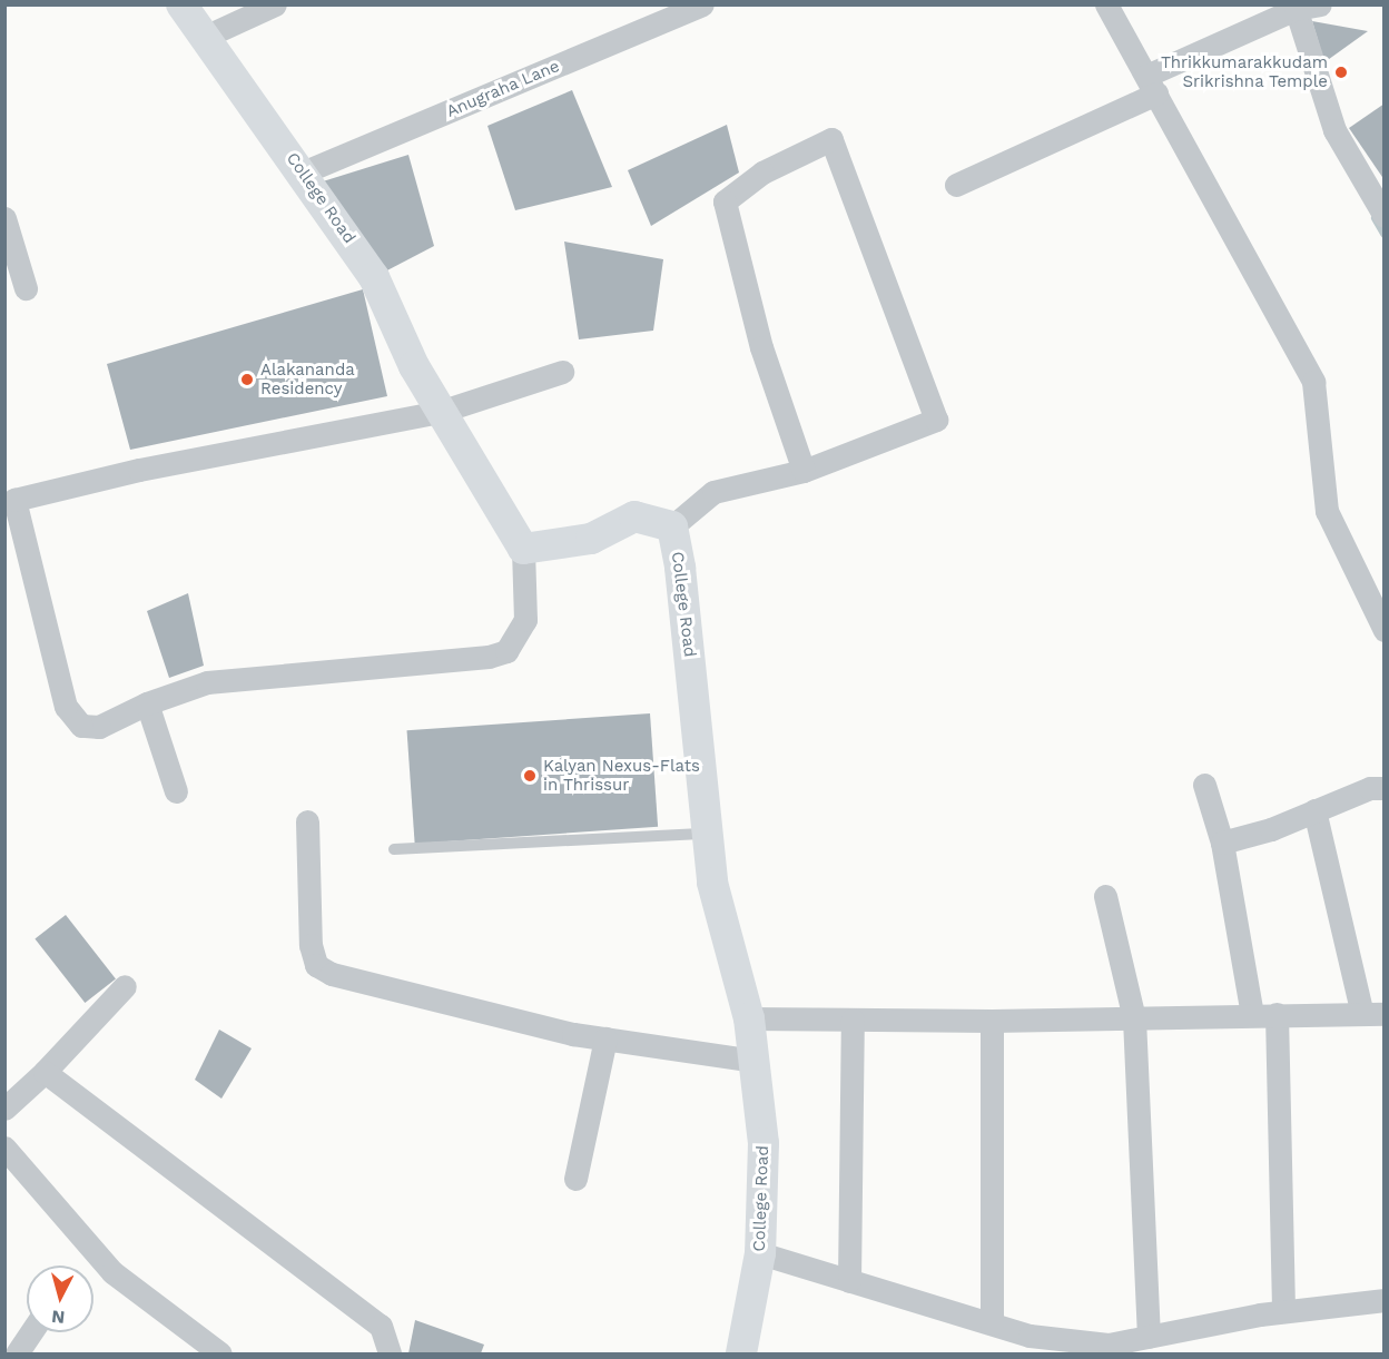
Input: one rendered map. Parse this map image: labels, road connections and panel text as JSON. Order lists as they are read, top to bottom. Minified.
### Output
{"streets":{"street":["Anugraha Lane","College Road"]},"crossings":[["Anugraha Lane","College Road"]],"places":["Thrikkumarakkudam Srikrishna Temple","Alakananda Residency","Kalyan Nexus-Flats in Thrissur"],"north":"bottom"}
